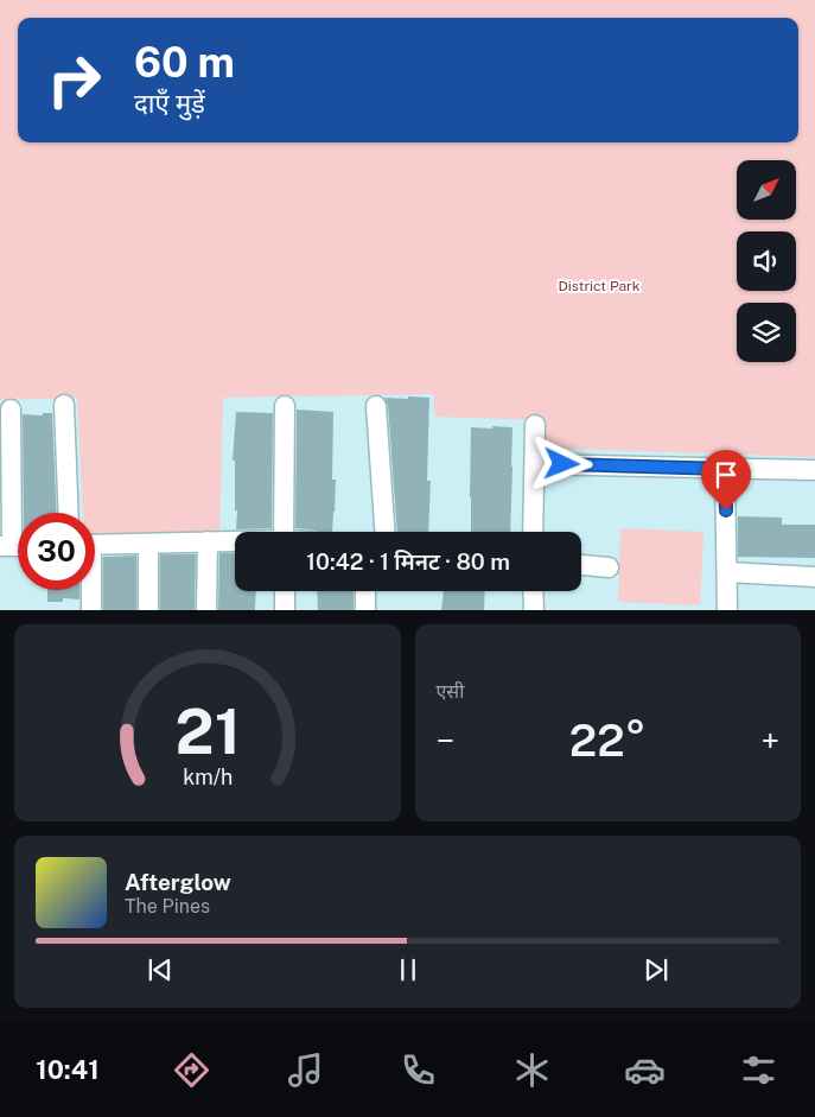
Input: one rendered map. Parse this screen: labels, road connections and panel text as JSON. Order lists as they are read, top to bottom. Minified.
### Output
{"parks":["District Park"],"north":"top right","page":{"turn":["60 m","दाएँ मुड़ें"],"limit":"30","trip":"10:42 · 1 मिनट · 80 m","tile":"एसी","heat":["−","22°","+"],"song":["Afterglow","The Pines"],"tabs":"10:41","gauge":["21","km/h"]}}
